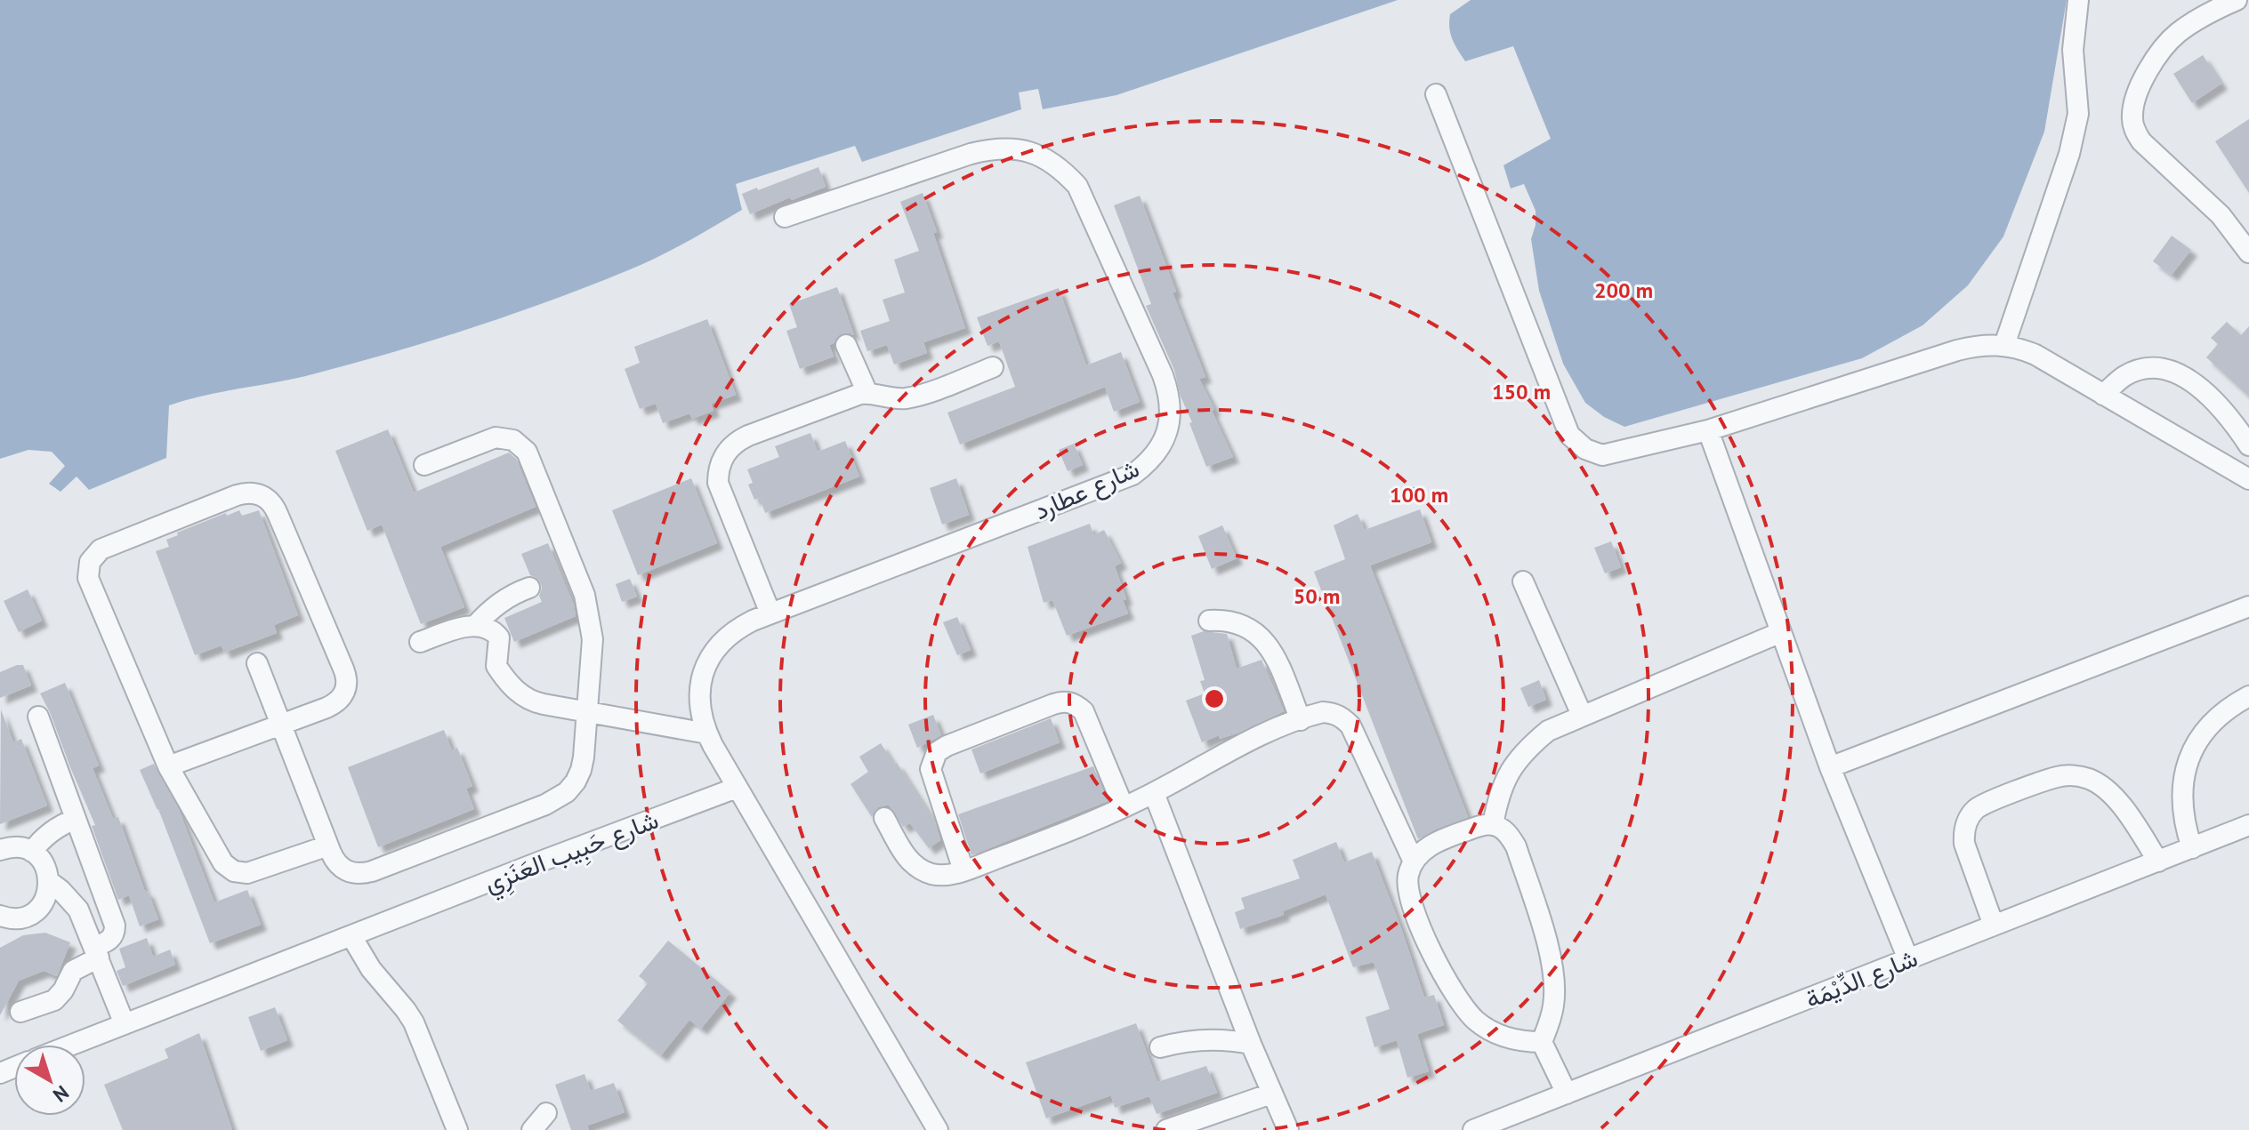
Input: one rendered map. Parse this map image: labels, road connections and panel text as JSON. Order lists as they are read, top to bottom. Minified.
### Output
{"streets":{"street":["شارع عطارد","شارع حَبِيب العَنَزِي","شارع الدِّيْمَة"]},"crossings":[["شارع عطارد","شارع حَبِيب العَنَزِي"]],"north":"bottom right","rings":["200 m","150 m","100 m","50 m"]}
